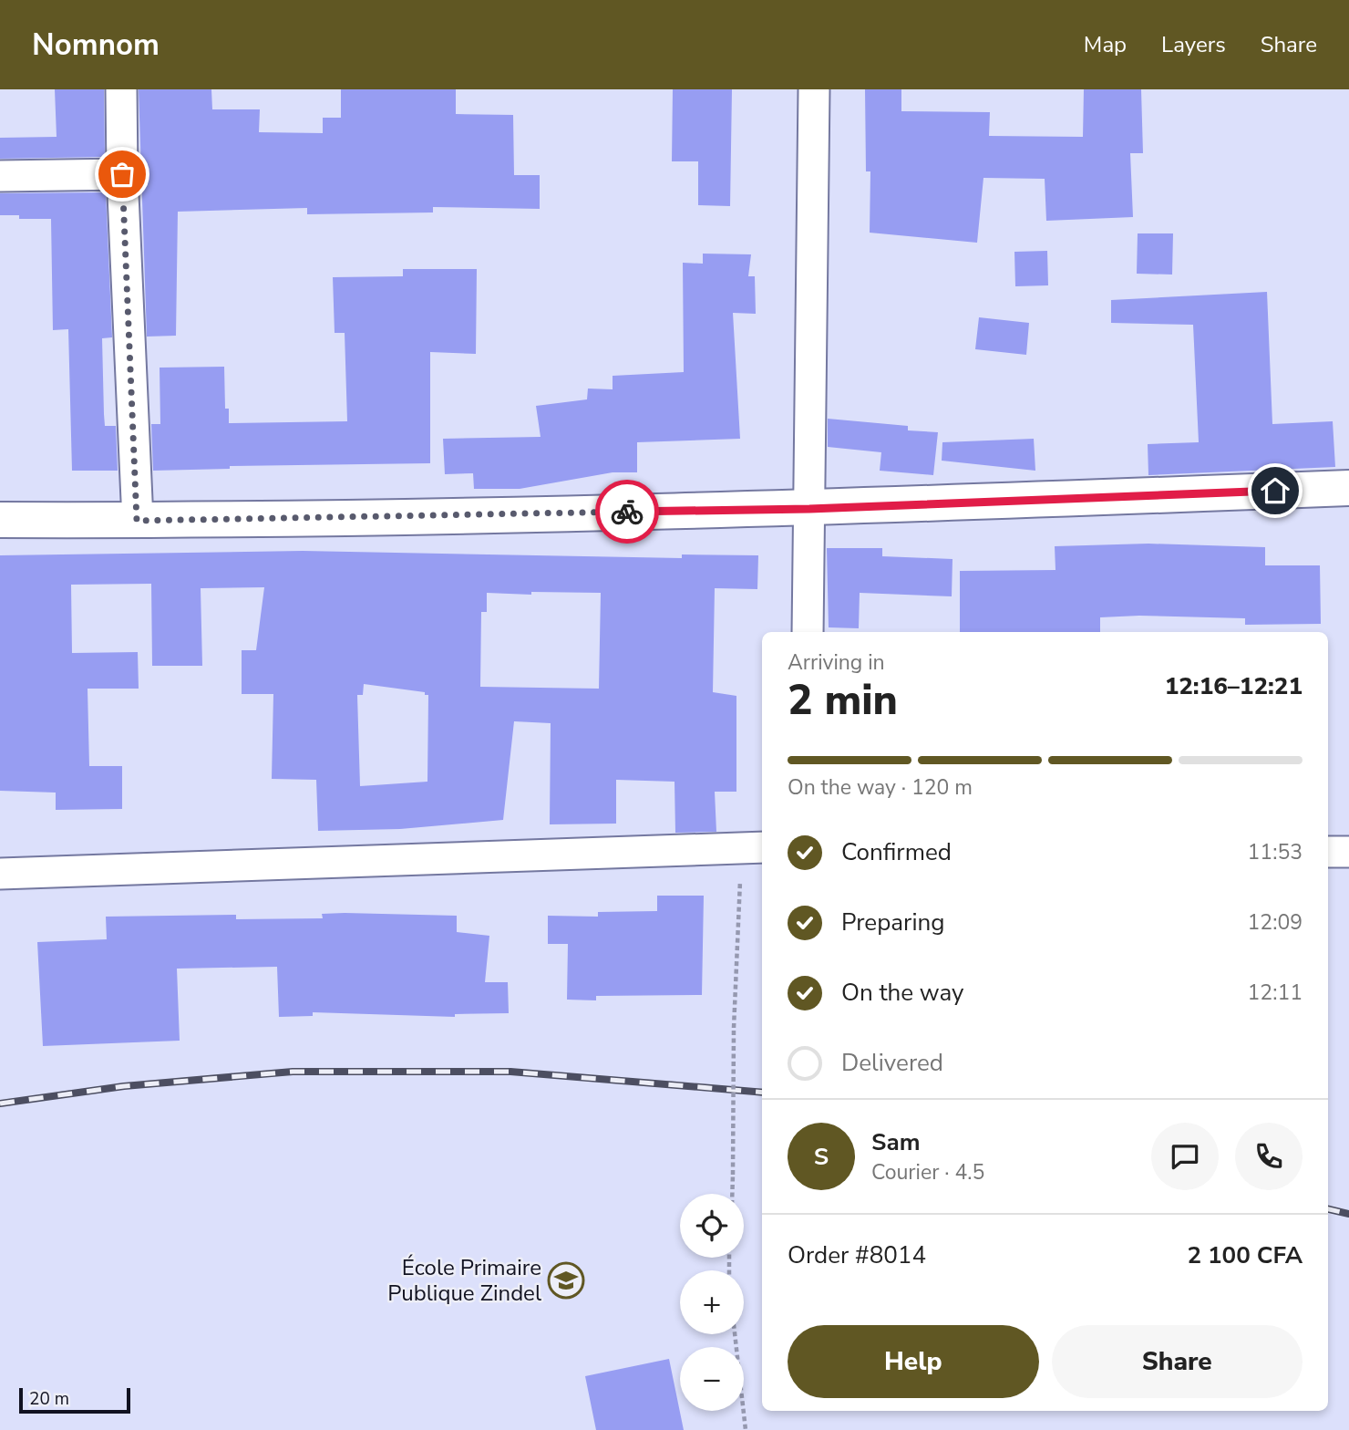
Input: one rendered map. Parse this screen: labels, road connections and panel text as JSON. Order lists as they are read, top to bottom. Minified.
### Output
{"places":{"school or university":["École Primaire Publique Zindel"]},"scale_bar":"20 m","page":{"header":"Nomnom","nav":["Map","Layers","Share"],"heading":["2 min","Arriving in","12:16–12:21"],"panel":["Sam","Courier · 4.5","Order #8014","2 100 CFA"],"bar":"On the way · 120 m","list":[["Confirmed","11:53"],["Preparing","12:09"],["On the way","12:11"],"Delivered"],"round":"S","map_buttons":["+","−"],"buttons":["Help","Share"],"scale":"20 m"}}
